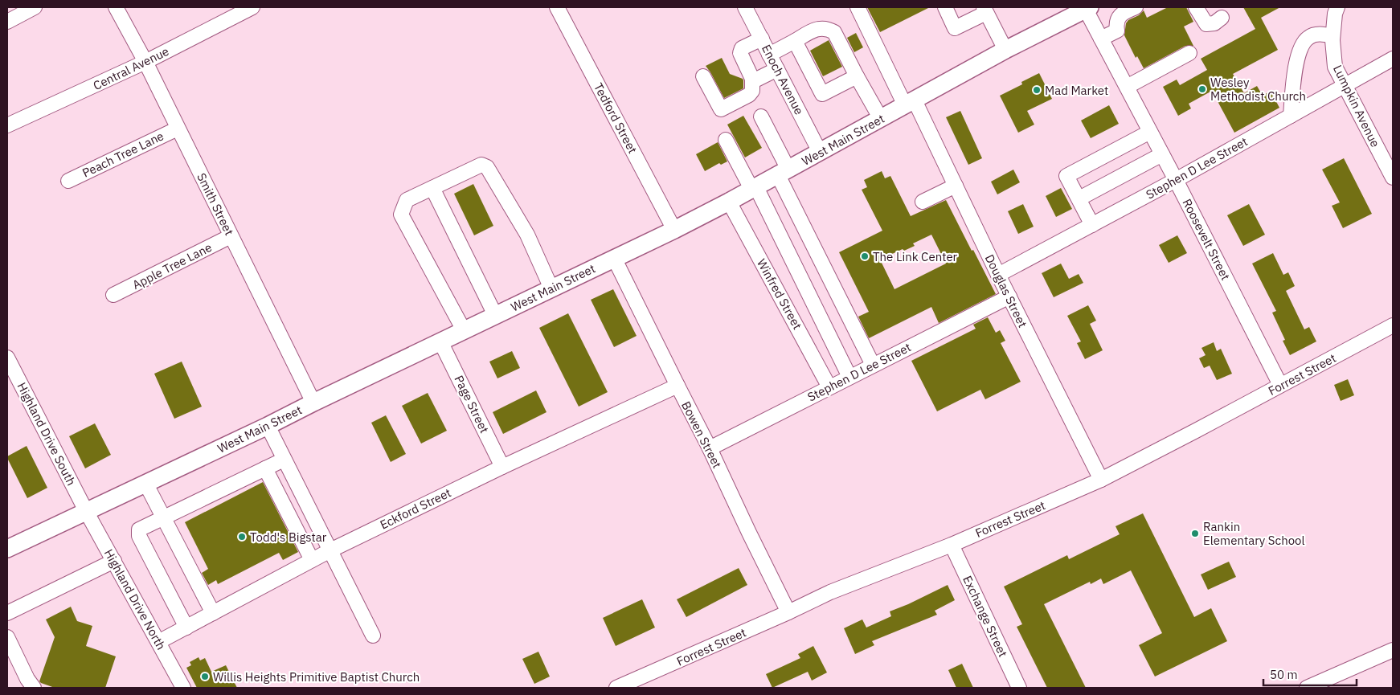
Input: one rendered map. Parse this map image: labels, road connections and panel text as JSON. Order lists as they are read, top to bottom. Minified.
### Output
{"streets":{"main road":["West Main Street"],"street":["Central Avenue","Enoch Avenue","Lumpkin Avenue","Tedford Street","Peach Tree Lane","Stephen D Lee Street","Smith Street","Roosevelt Street","Apple Tree Lane","Douglas Street","Winfred Street","Forrest Street","Page Street","Highland Drive South","Bowen Street","Eckford Street","Highland Drive North","Exchange Street"]},"crossings":[["Central Avenue","Smith Street"],["Enoch Avenue","West Main Street"],["Lumpkin Avenue","Stephen D Lee Street"],["Tedford Street","West Main Street"],["West Main Street","Smith Street"],["West Main Street","Roosevelt Street"],["West Main Street","Douglas Street"],["West Main Street","Winfred Street"],["West Main Street","Page Street"],["West Main Street","Highland Drive South"],["West Main Street","Bowen Street"],["West Main Street","Highland Drive North"],["Peach Tree Lane","Smith Street"],["Stephen D Lee Street","Roosevelt Street"],["Stephen D Lee Street","Douglas Street"],["Stephen D Lee Street","Winfred Street"],["Stephen D Lee Street","Bowen Street"],["Smith Street","Apple Tree Lane"],["Roosevelt Street","Forrest Street"],["Douglas Street","Forrest Street"],["Forrest Street","Bowen Street"],["Forrest Street","Exchange Street"],["Page Street","Eckford Street"],["Highland Drive South","Highland Drive North"],["Bowen Street","Eckford Street"],["Eckford Street","Highland Drive North"]],"places":["Wesley Methodist Church","Mad Market","The Link Center","Rankin Elementary School","Todd's Bigstar","Willis Heights Primitive Baptist Church"],"scale_bar":"50 m"}
